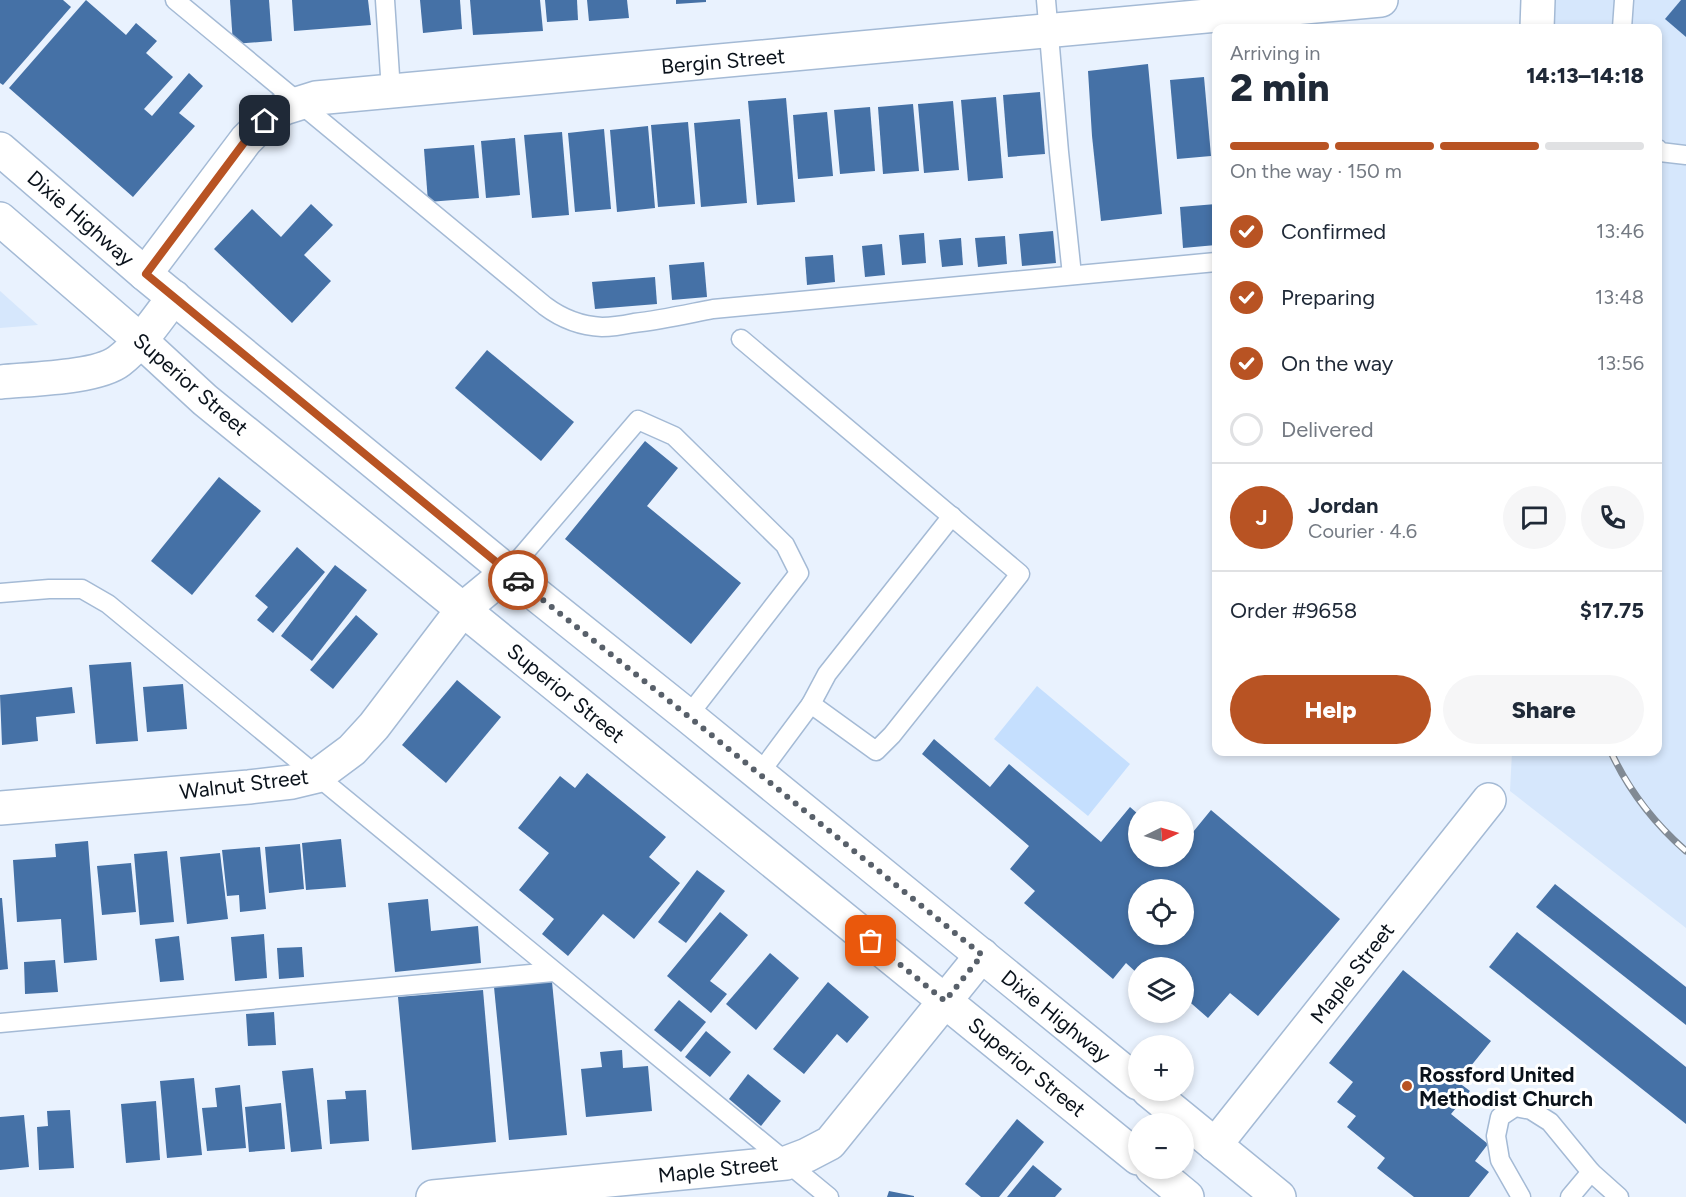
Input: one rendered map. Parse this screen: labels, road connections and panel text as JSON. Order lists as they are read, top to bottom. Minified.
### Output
{"streets":{"street":["Bergin Street","Dixie Highway","Superior Street","Walnut Street","Maple Street"]},"crossings":[["Bergin Street","Dixie Highway"],["Dixie Highway","Walnut Street"],["Dixie Highway","Maple Street"],["Superior Street","Walnut Street"],["Superior Street","Maple Street"]],"places":["Rossford United Methodist Church"],"north":"right","page":{"heading":["2 min","Arriving in","14:13–14:18"],"panel":["Jordan","Courier · 4.6","Order #9658","$17.75"],"bar":"On the way · 150 m","list":[["Confirmed","13:46"],["Preparing","13:48"],["On the way","13:56"],"Delivered"],"round":"J","buttons":["Help","Share"],"map_buttons":["+","−"]}}
